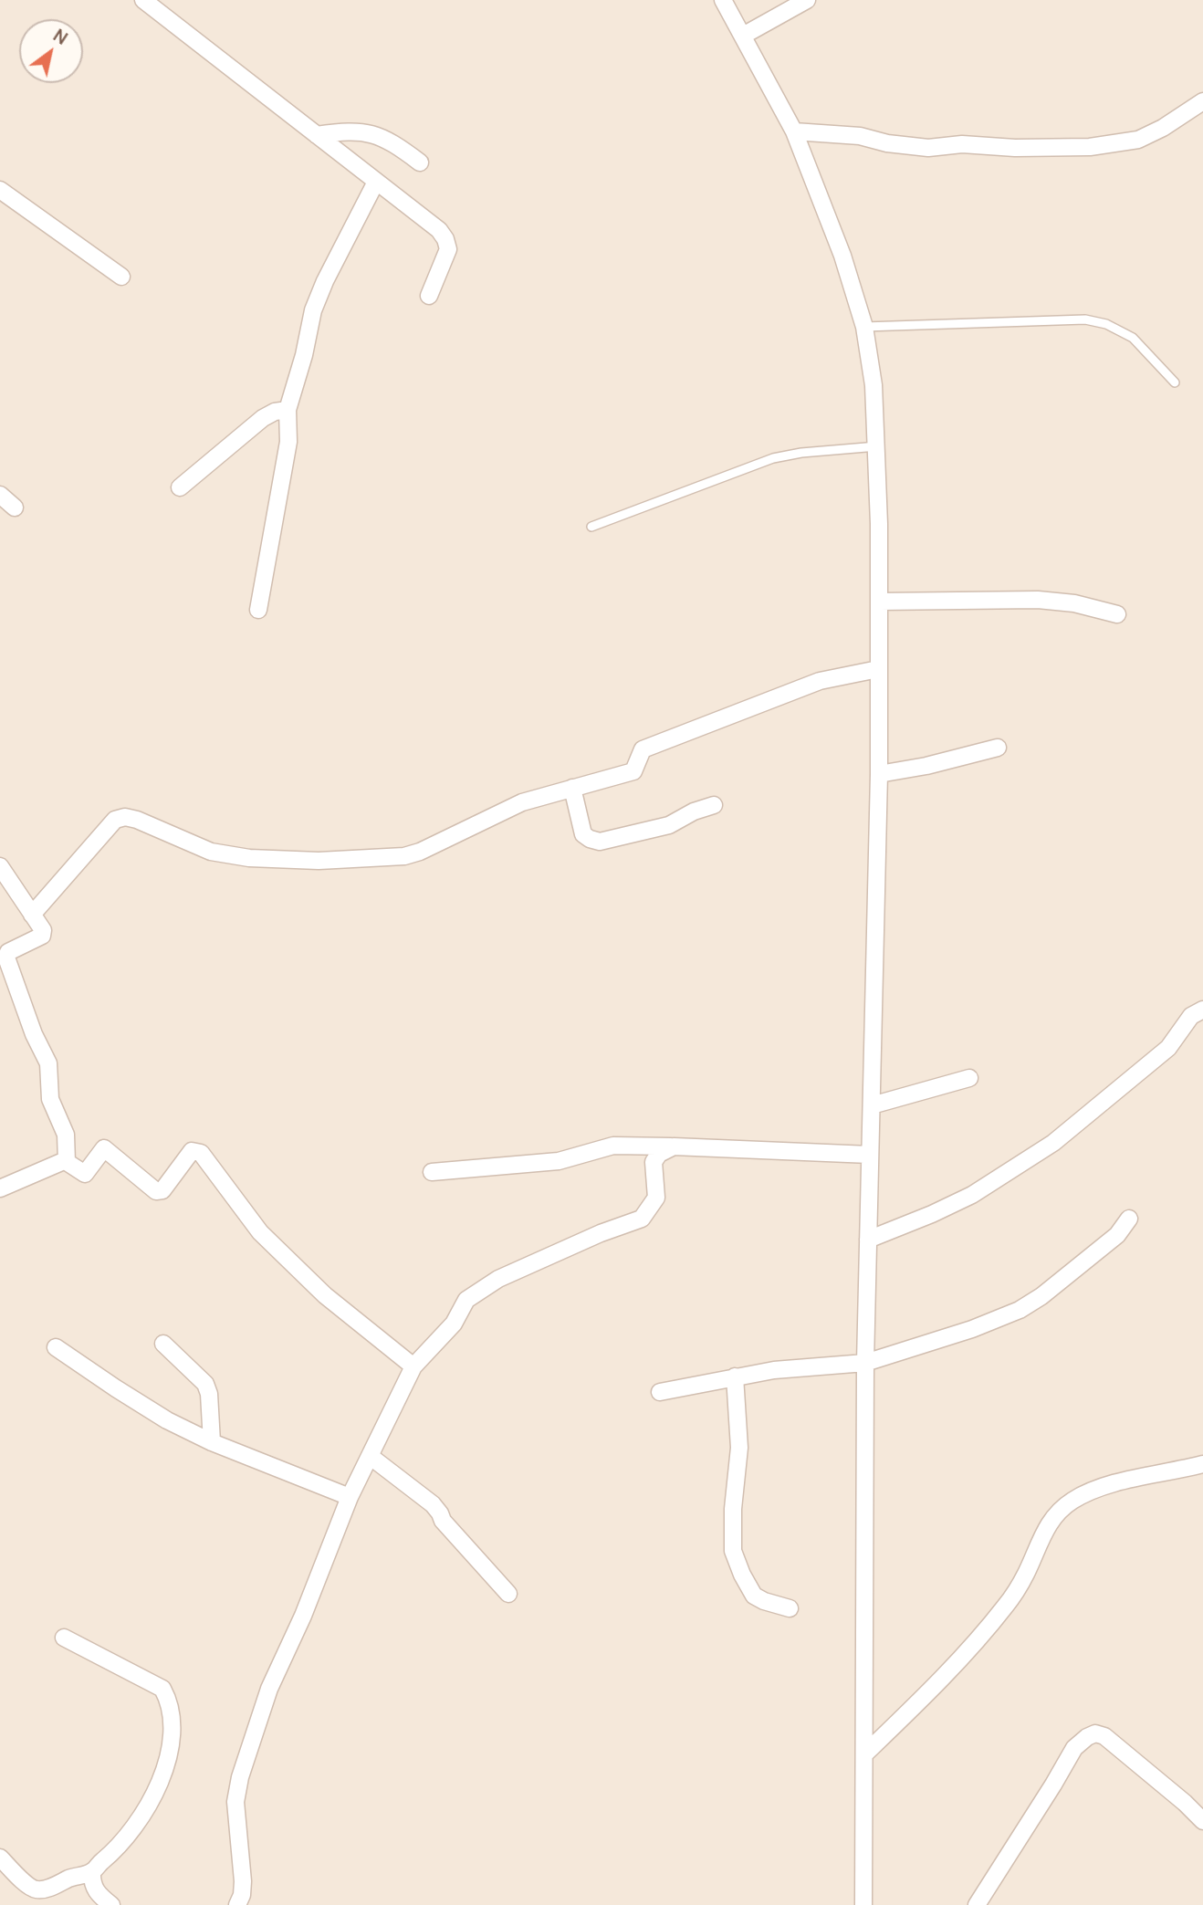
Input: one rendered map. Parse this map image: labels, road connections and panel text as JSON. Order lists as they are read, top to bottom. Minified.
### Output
{"north":"top right"}
